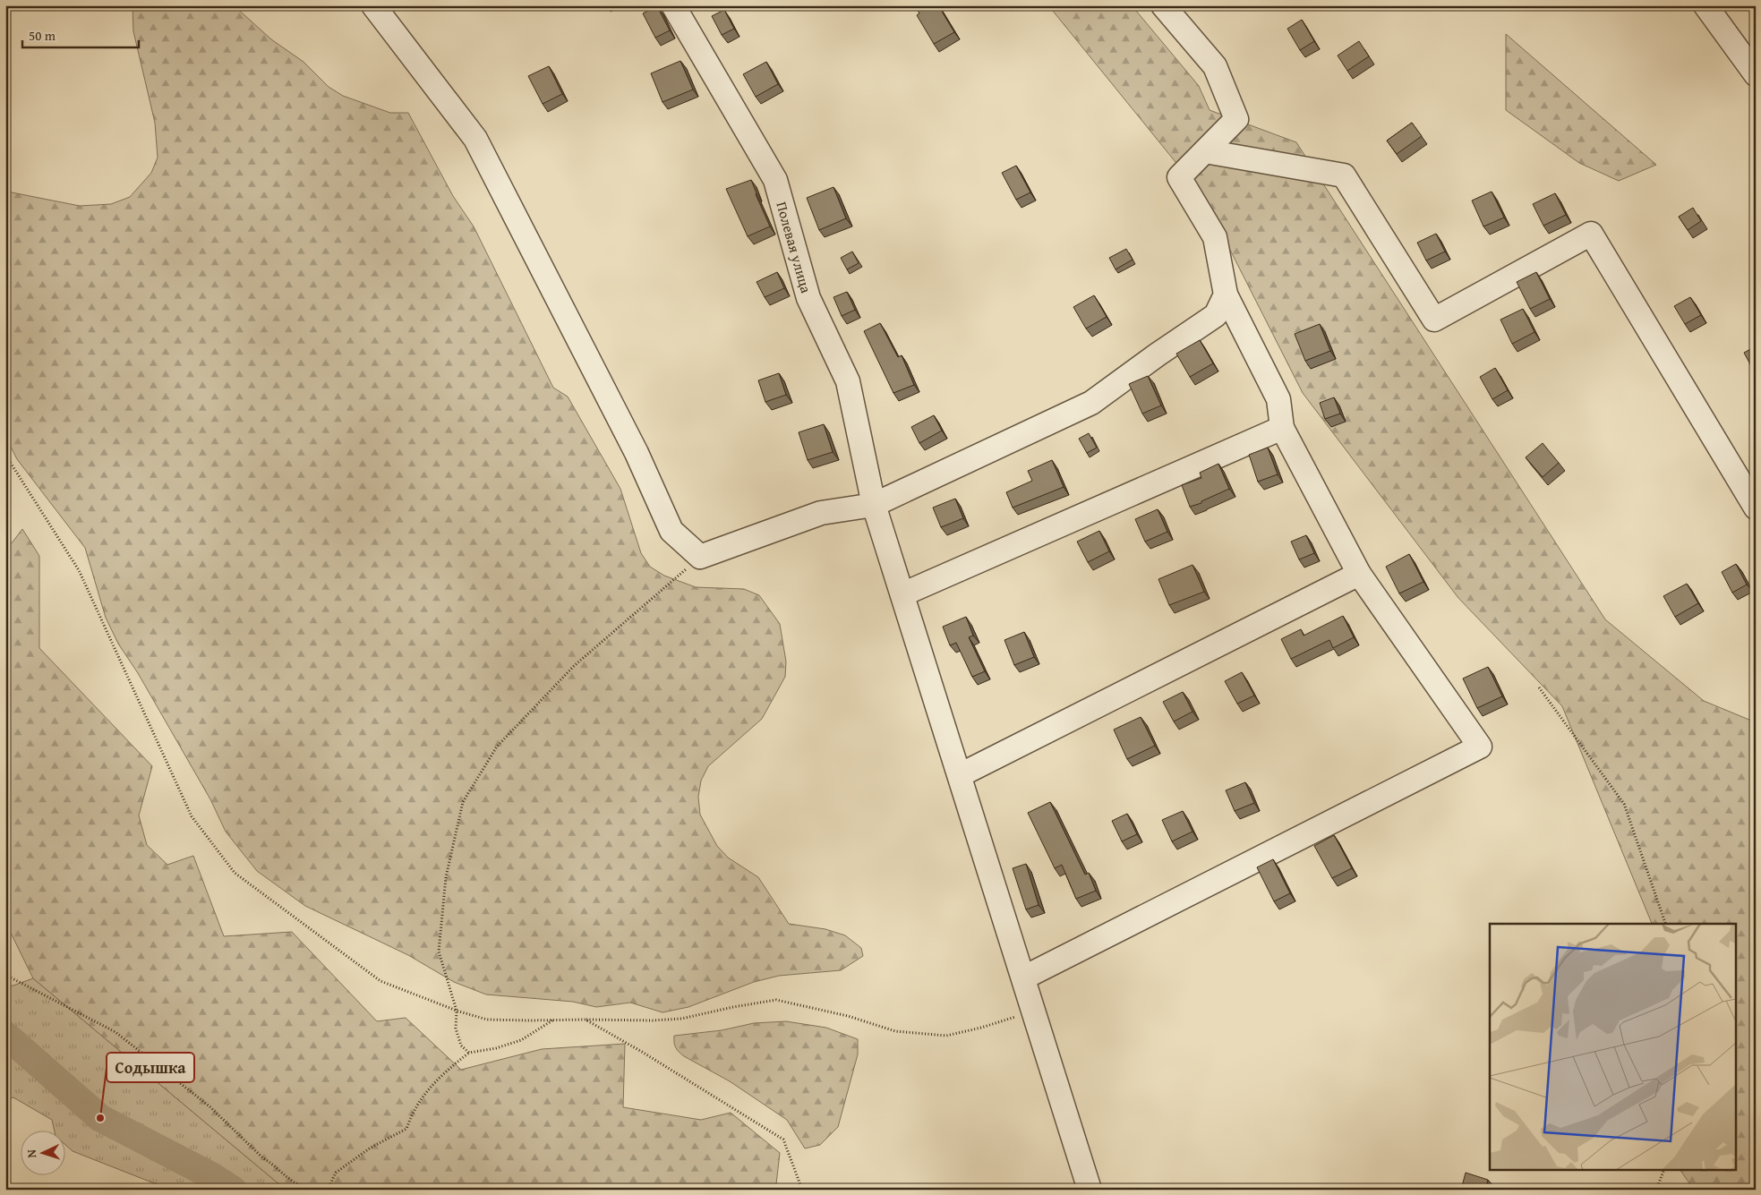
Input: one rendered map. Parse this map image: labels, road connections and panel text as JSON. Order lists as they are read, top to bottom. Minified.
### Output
{"streets":{"street":["Полевая улица"]},"places":["Содышка"],"scale_bar":"50 m","north":"left"}
